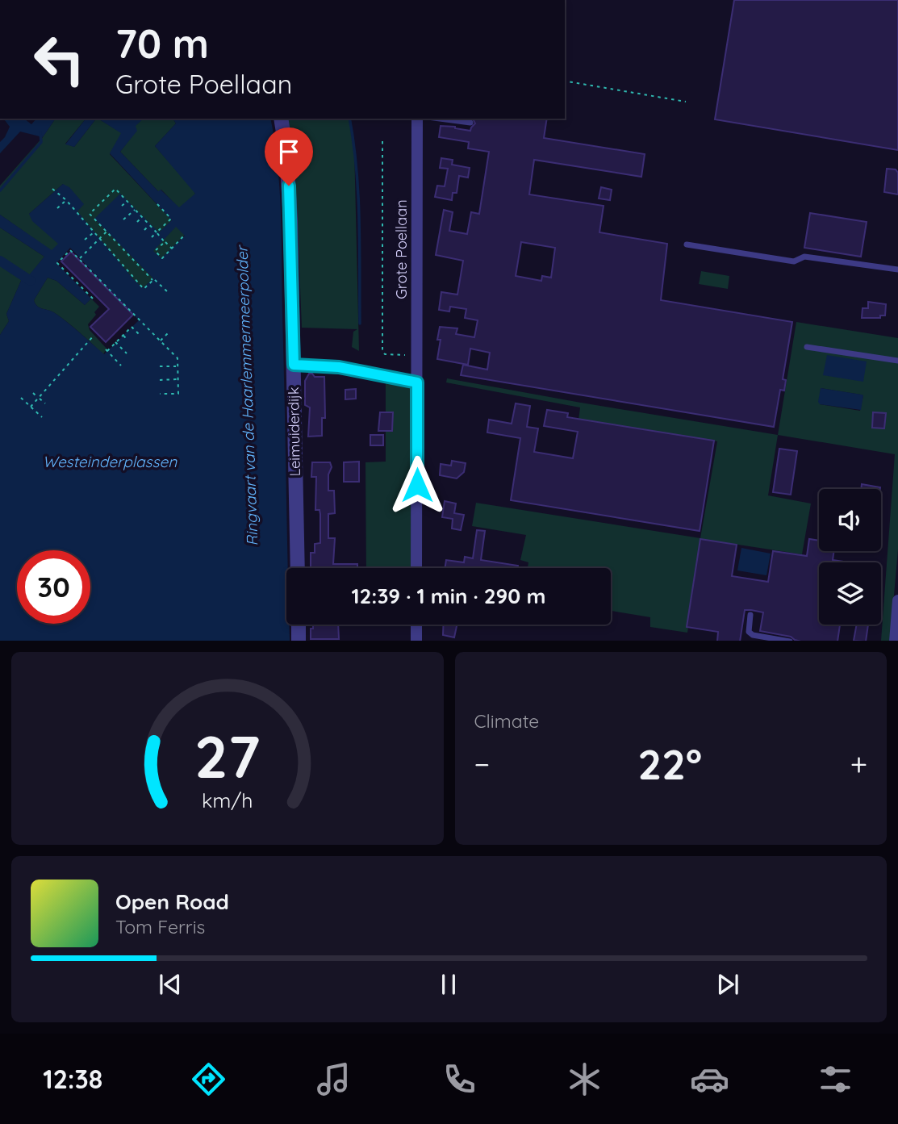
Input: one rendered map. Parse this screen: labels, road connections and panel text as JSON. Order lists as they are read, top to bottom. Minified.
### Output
{"streets":{"street":["Grote Poellaan","Leimuiderdijk"]},"water":["Ringvaart van de Haarlemmermeerpolder","Westeinderplassen"],"page":{"turn":["70 m","Grote Poellaan"],"limit":"30","trip":"12:39 · 1 min · 290 m","tile":"Climate","heat":["−","22°","+"],"song":["Open Road","Tom Ferris"],"tabs":"12:38","gauge":["27","km/h"]}}
